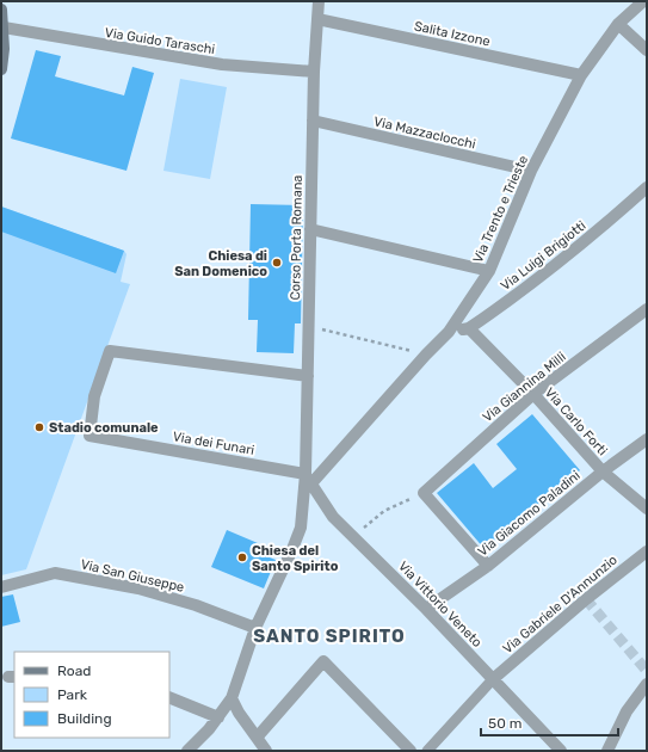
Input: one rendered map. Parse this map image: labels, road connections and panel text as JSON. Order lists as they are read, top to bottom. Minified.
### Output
{"streets":{"street":["Salita Izzone","Via Guido Taraschi","Via Mazzaclocchi","Via Trento e Trieste","Corso Porta Romana","Via Luigi Brigiotti","Via Giannina Milli","Via Carlo Forti","Via dei Funari","Via Giacomo Paladini","Via San Giuseppe","Via Vittorio Veneto","Via Gabriele D'Annunzio"]},"crossings":[["Salita Izzone","Via Trento e Trieste"],["Salita Izzone","Corso Porta Romana"],["Via Guido Taraschi","Corso Porta Romana"],["Via Mazzaclocchi","Via Trento e Trieste"],["Via Mazzaclocchi","Corso Porta Romana"],["Via Trento e Trieste","Corso Porta Romana"],["Via Trento e Trieste","Via Luigi Brigiotti"],["Via Trento e Trieste","Via dei Funari"],["Via Trento e Trieste","Via Vittorio Veneto"],["Corso Porta Romana","Via dei Funari"],["Corso Porta Romana","Via San Giuseppe"],["Corso Porta Romana","Via Vittorio Veneto"],["Via Luigi Brigiotti","Via Carlo Forti"],["Via Giannina Milli","Via Carlo Forti"],["Via Carlo Forti","Via Giacomo Paladini"],["Via dei Funari","Via Vittorio Veneto"],["Via Giacomo Paladini","Via Vittorio Veneto"],["Via Vittorio Veneto","Via Gabriele D'Annunzio"]],"districts":["SANTO SPIRITO"],"places":["Chiesa di San Domenico","Stadio comunale","Chiesa del Santo Spirito"],"legend":["Road","Park","Building"],"scale_bar":"50 m"}
